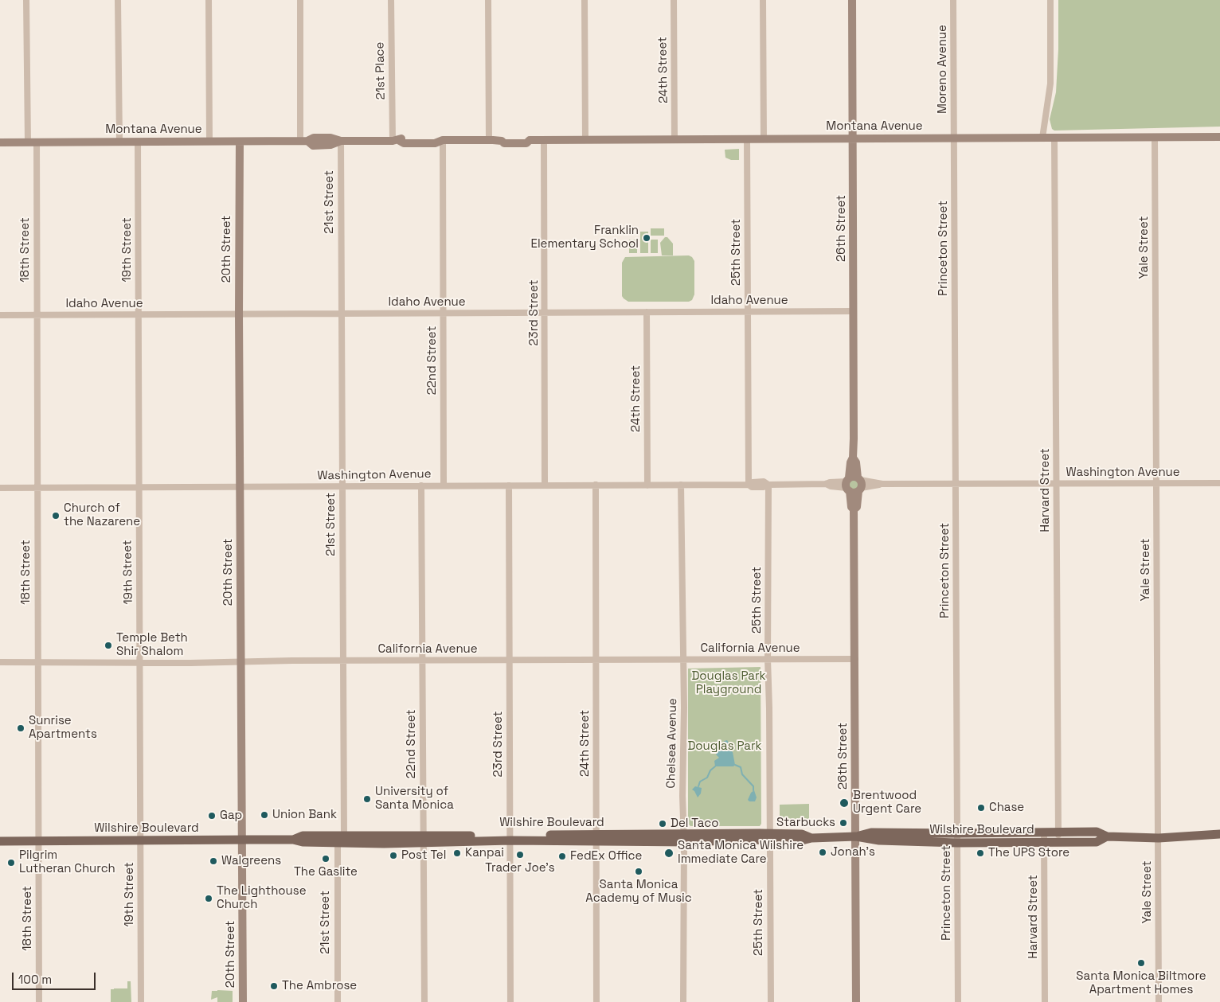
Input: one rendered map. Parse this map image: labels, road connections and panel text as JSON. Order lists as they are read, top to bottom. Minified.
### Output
{"streets":{"main road":["Wilshire Boulevard"],"street":["Moreno Avenue","24th Street","21st Place","Montana Avenue","21st Street","26th Street","Yale Street","Princeton Street","20th Street","18th Street","19th Street","25th Street","Idaho Avenue","23rd Street","22nd Street","Washington Avenue","Harvard Street","California Avenue","Chelsea Avenue"]},"crossings":[["Moreno Avenue","Montana Avenue"],["Moreno Avenue","Princeton Street"],["24th Street","Montana Avenue"],["24th Street","Idaho Avenue"],["24th Street","Washington Avenue"],["24th Street","California Avenue"],["24th Street","Wilshire Boulevard"],["21st Place","Montana Avenue"],["Montana Avenue","21st Street"],["Montana Avenue","26th Street"],["Montana Avenue","Yale Street"],["Montana Avenue","Princeton Street"],["Montana Avenue","20th Street"],["Montana Avenue","18th Street"],["Montana Avenue","19th Street"],["Montana Avenue","25th Street"],["Montana Avenue","23rd Street"],["Montana Avenue","22nd Street"],["Montana Avenue","Harvard Street"],["21st Street","Idaho Avenue"],["21st Street","Washington Avenue"],["21st Street","California Avenue"],["21st Street","Wilshire Boulevard"],["26th Street","Idaho Avenue"],["26th Street","Washington Avenue"],["26th Street","California Avenue"],["26th Street","Wilshire Boulevard"],["Yale Street","Washington Avenue"],["Yale Street","Wilshire Boulevard"],["Princeton Street","Washington Avenue"],["Princeton Street","Wilshire Boulevard"],["20th Street","Idaho Avenue"],["20th Street","Washington Avenue"],["20th Street","California Avenue"],["20th Street","Wilshire Boulevard"],["18th Street","Idaho Avenue"],["18th Street","Washington Avenue"],["18th Street","California Avenue"],["18th Street","Wilshire Boulevard"],["19th Street","Idaho Avenue"],["19th Street","Washington Avenue"],["19th Street","California Avenue"],["19th Street","Wilshire Boulevard"],["25th Street","Idaho Avenue"],["25th Street","Washington Avenue"],["25th Street","California Avenue"],["25th Street","Wilshire Boulevard"],["Idaho Avenue","23rd Street"],["Idaho Avenue","22nd Street"],["23rd Street","Washington Avenue"],["23rd Street","California Avenue"],["23rd Street","Wilshire Boulevard"],["22nd Street","Washington Avenue"],["22nd Street","California Avenue"],["22nd Street","Wilshire Boulevard"],["Washington Avenue","Harvard Street"],["Washington Avenue","Chelsea Avenue"],["Harvard Street","Wilshire Boulevard"],["California Avenue","Chelsea Avenue"],["Chelsea Avenue","Wilshire Boulevard"]],"parks":["Douglas Park Playground","Douglas Park"],"places":["Franklin Elementary School","Church of the Nazarene","Temple Beth Shir Shalom","Sunrise Apartments","University of Santa Monica","Brentwood Urgent Care","Chase","Union Bank","Gap","Starbucks","Del Taco","Jonah's","Kanpai","Santa Monica Wilshire Immediate Care","The UPS Store","Trader Joe's","Post Tel","FedEx Office","The Gaslite","Walgreens","Pilgrim Lutheran Church","Santa Monica Academy of Music","The Lighthouse Church","Santa Monica Biltmore Apartment Homes","The Ambrose"],"scale_bar":"100 m"}
